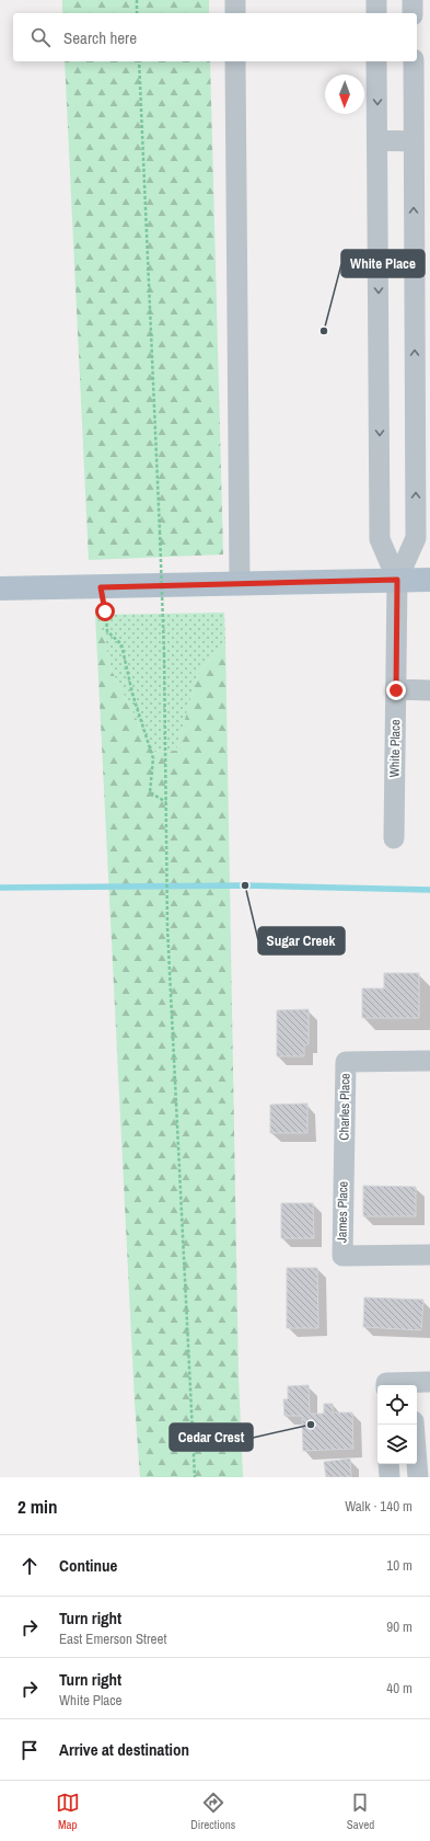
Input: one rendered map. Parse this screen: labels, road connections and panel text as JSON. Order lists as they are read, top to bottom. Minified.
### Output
{"streets":{"street":["White Place","Charles Place","James Place"]},"crossings":[["Charles Place","James Place"]],"places":["White Place","Sugar Creek","Cedar Crest"],"north":"bottom","page":{"search":"Search here","heading":["2 min","Walk · 140 m"],"list":[["Continue","10 m"],["Turn right","East Emerson Street","90 m"],["Turn right","White Place","40 m"],"Arrive at destination"],"nav":["Map","Directions","Saved"]}}
